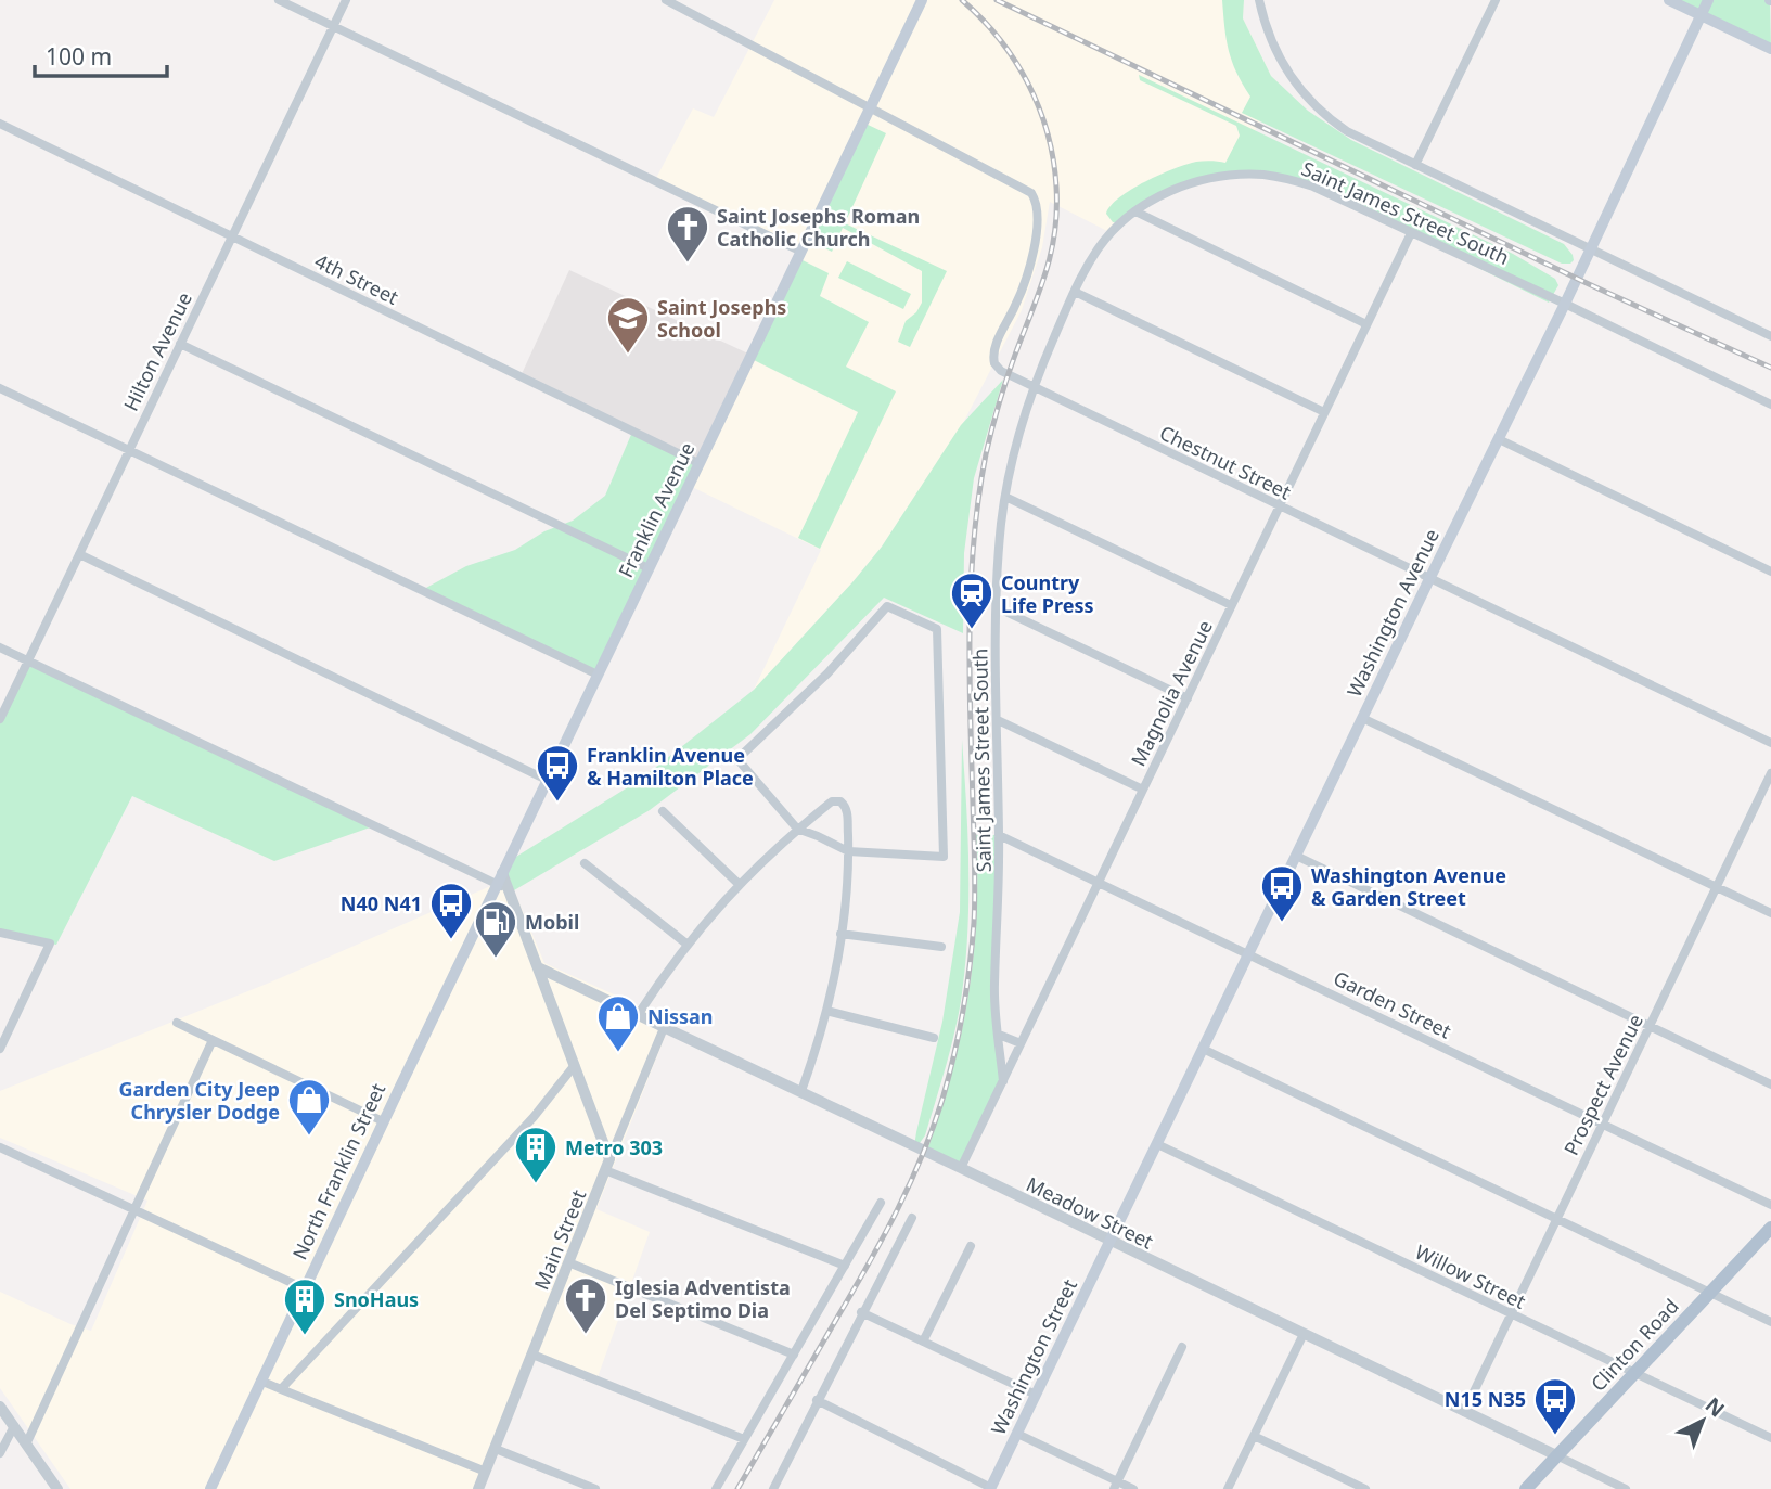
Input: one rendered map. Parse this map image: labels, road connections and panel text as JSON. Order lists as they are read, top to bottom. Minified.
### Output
{"streets":{"main road":["Franklin Avenue","Washington Avenue","North Franklin Street","Clinton Road","Washington Street"],"street":["Saint James Street South","4th Street","Hilton Avenue","Chestnut Street","Magnolia Avenue","Garden Street","Prospect Avenue","Meadow Street","Main Street","Willow Street"]},"crossings":[["Saint James Street South","Chestnut Street"],["Saint James Street South","Washington Avenue"],["Saint James Street South","Magnolia Avenue"],["Saint James Street South","Garden Street"],["4th Street","Hilton Avenue"],["4th Street","Franklin Avenue"],["Chestnut Street","Franklin Avenue"],["Chestnut Street","Washington Avenue"],["Chestnut Street","Magnolia Avenue"],["Franklin Avenue","North Franklin Street"],["Washington Avenue","Garden Street"],["Washington Avenue","Meadow Street"],["Washington Avenue","Willow Street"],["Washington Avenue","Washington Street"],["Magnolia Avenue","Garden Street"],["Magnolia Avenue","Meadow Street"],["Garden Street","Prospect Avenue"],["Prospect Avenue","Meadow Street"],["Prospect Avenue","Willow Street"],["Meadow Street","Clinton Road"],["Meadow Street","Washington Street"],["Willow Street","Clinton Road"]],"places":{"church":["Saint Josephs Roman Catholic Church","Iglesia Adventista Del Septimo Dia"],"school or university":["Saint Josephs School"],"station":["Country Life Press"],"bus stop":["Franklin Avenue & Hamilton Place","Washington Avenue & Garden Street","N40 N41","N15 N35"],"fuel station":["Mobil"],"shop":["Nissan","Garden City Jeep Chrysler Dodge"],"building":["Metro 303","SnoHaus"]},"scale_bar":"100 m","north":"top right"}
